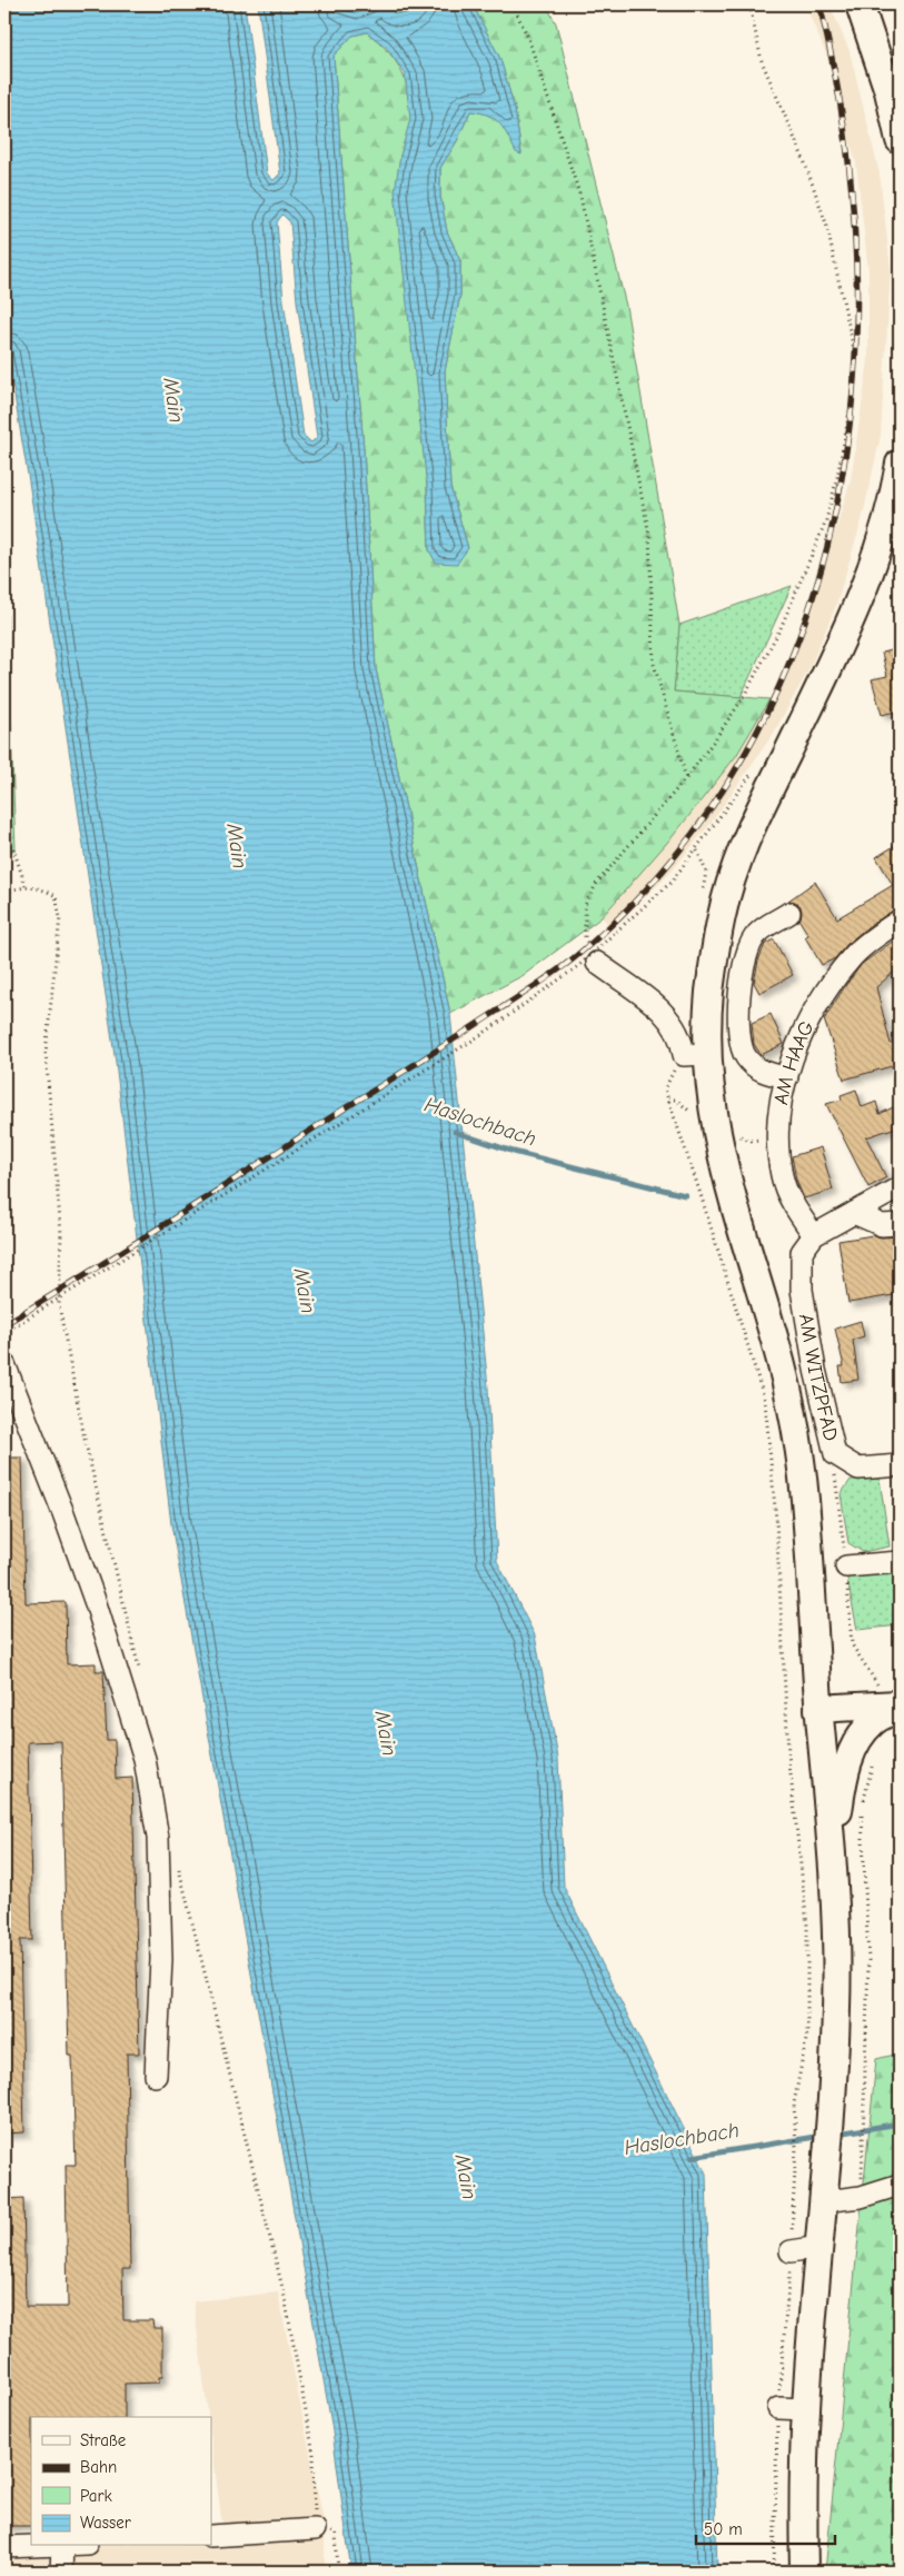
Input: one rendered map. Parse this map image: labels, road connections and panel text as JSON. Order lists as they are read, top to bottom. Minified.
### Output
{"streets":{"street":["AM HAAG","AM WITZPFAD"]},"crossings":[["AM HAAG","AM WITZPFAD"]],"water":["Main","Haslochbach"],"legend":["Straße","Bahn","Park","Wasser"],"scale_bar":"50 m"}
